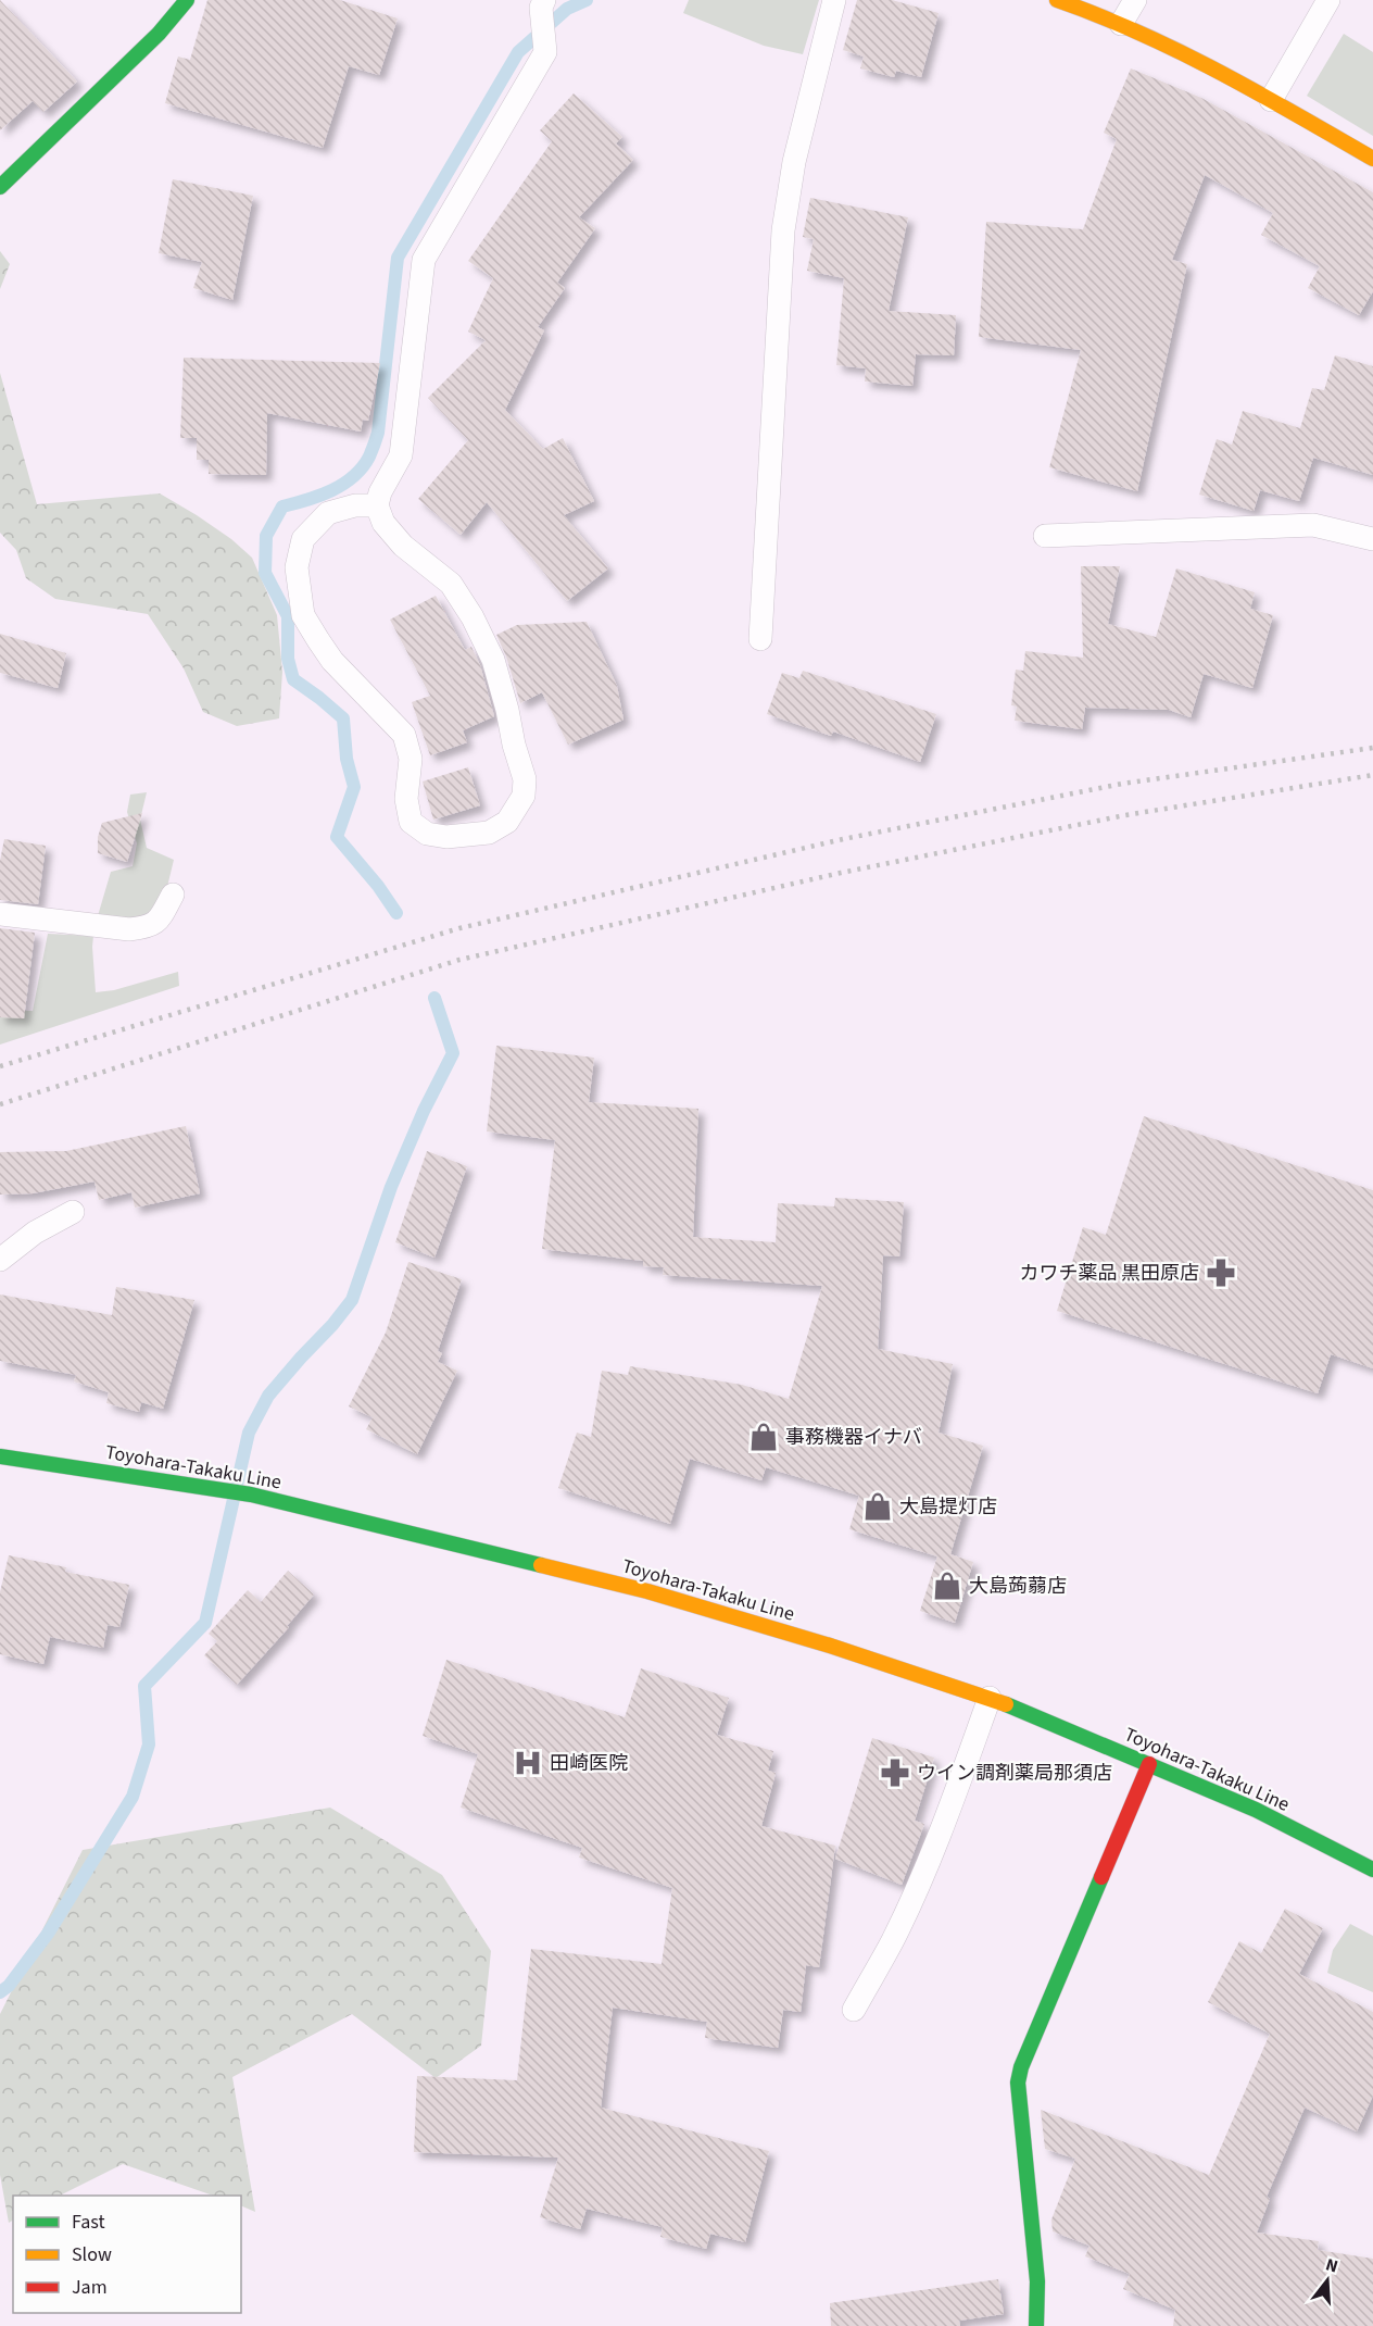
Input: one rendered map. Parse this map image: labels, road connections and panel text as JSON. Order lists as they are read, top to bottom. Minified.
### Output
{"streets":{"main road":["Toyohara-Takaku Line"]},"places":{"pharmacy":["カワチ薬品 黒田原店","ウイン調剤薬局那須店"],"shop":["事務機器イナバ","大島提灯店","大島蒟蒻店"],"hospital":["田崎医院"]},"legend":["Fast","Slow","Jam"],"north":"top"}
